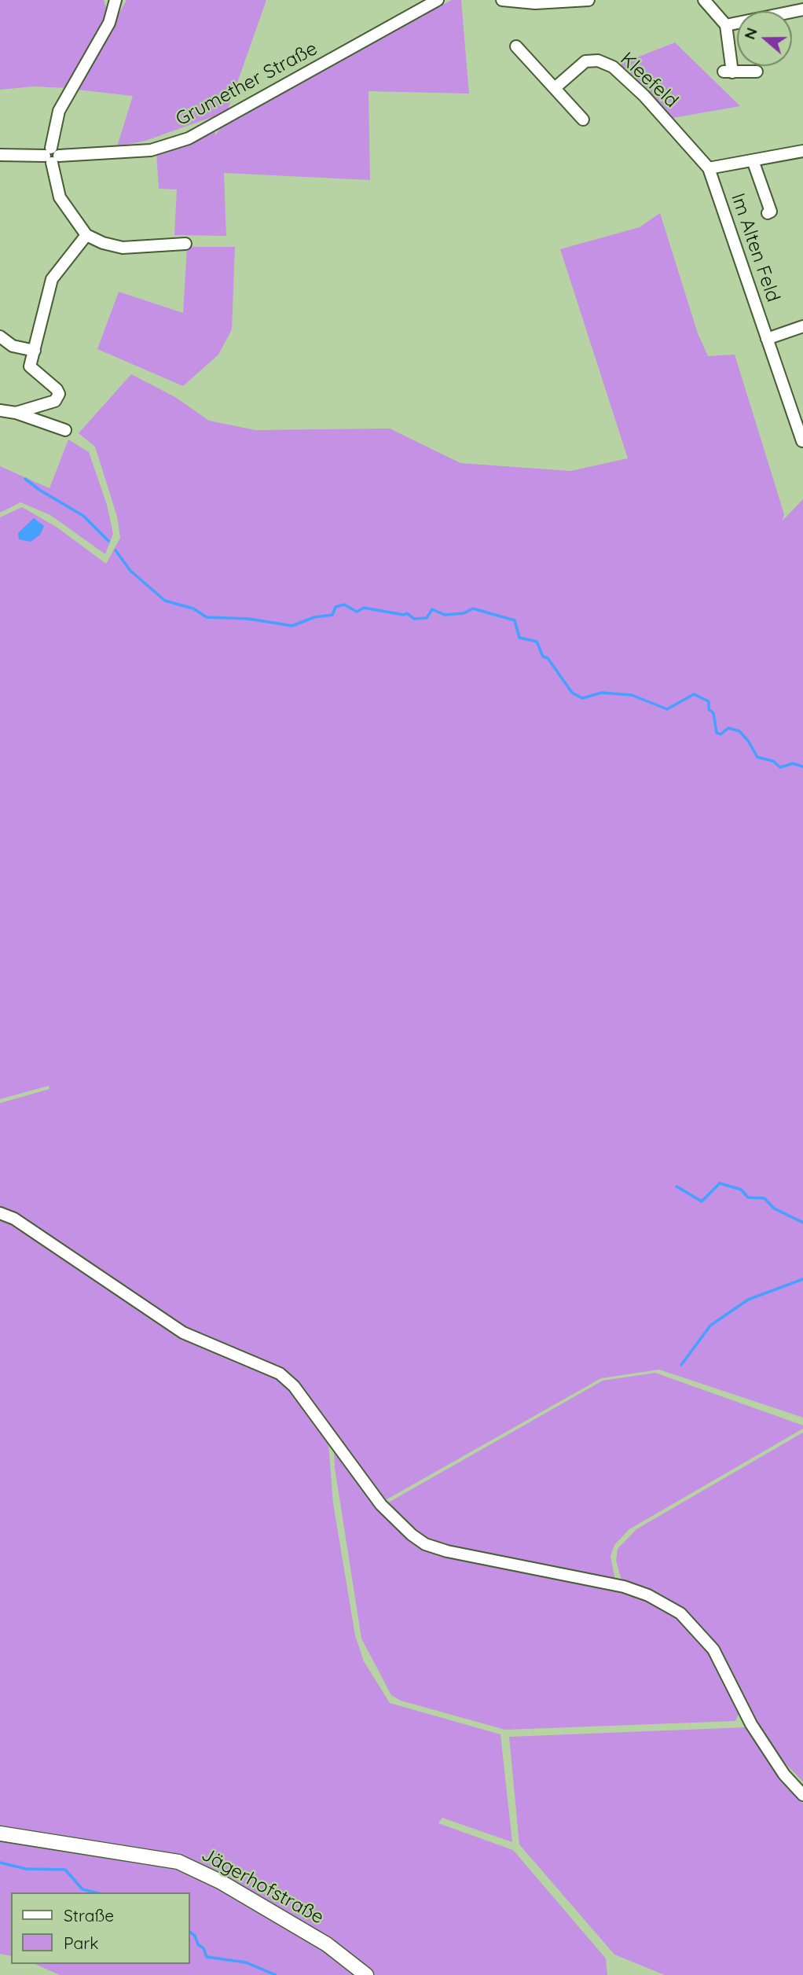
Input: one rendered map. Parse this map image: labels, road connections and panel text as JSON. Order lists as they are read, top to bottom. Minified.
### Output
{"streets":{"main road":["Jägerhofstraße"],"street":["Kleefeld","Grumether Straße","Im Alten Feld"]},"crossings":[["Kleefeld","Im Alten Feld"]],"legend":["Straße","Park"],"north":"left"}
